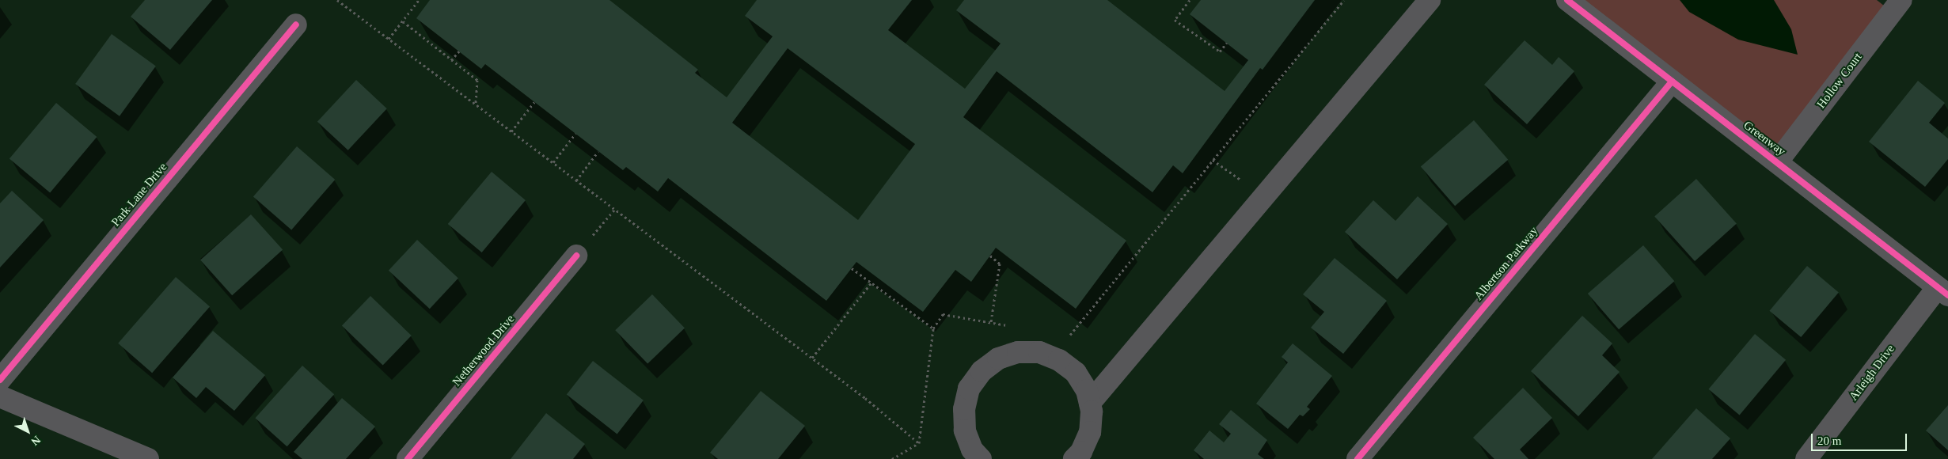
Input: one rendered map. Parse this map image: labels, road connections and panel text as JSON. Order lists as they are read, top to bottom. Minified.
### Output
{"streets":{"street":["Hollow Court","Greenway","Park Lane Drive","Albertson Parkway","Netherwood Drive","Arleigh Drive"]},"crossings":[["Hollow Court","Greenway"],["Greenway","Albertson Parkway"],["Greenway","Arleigh Drive"]],"scale_bar":"20 m","north":"bottom right"}
